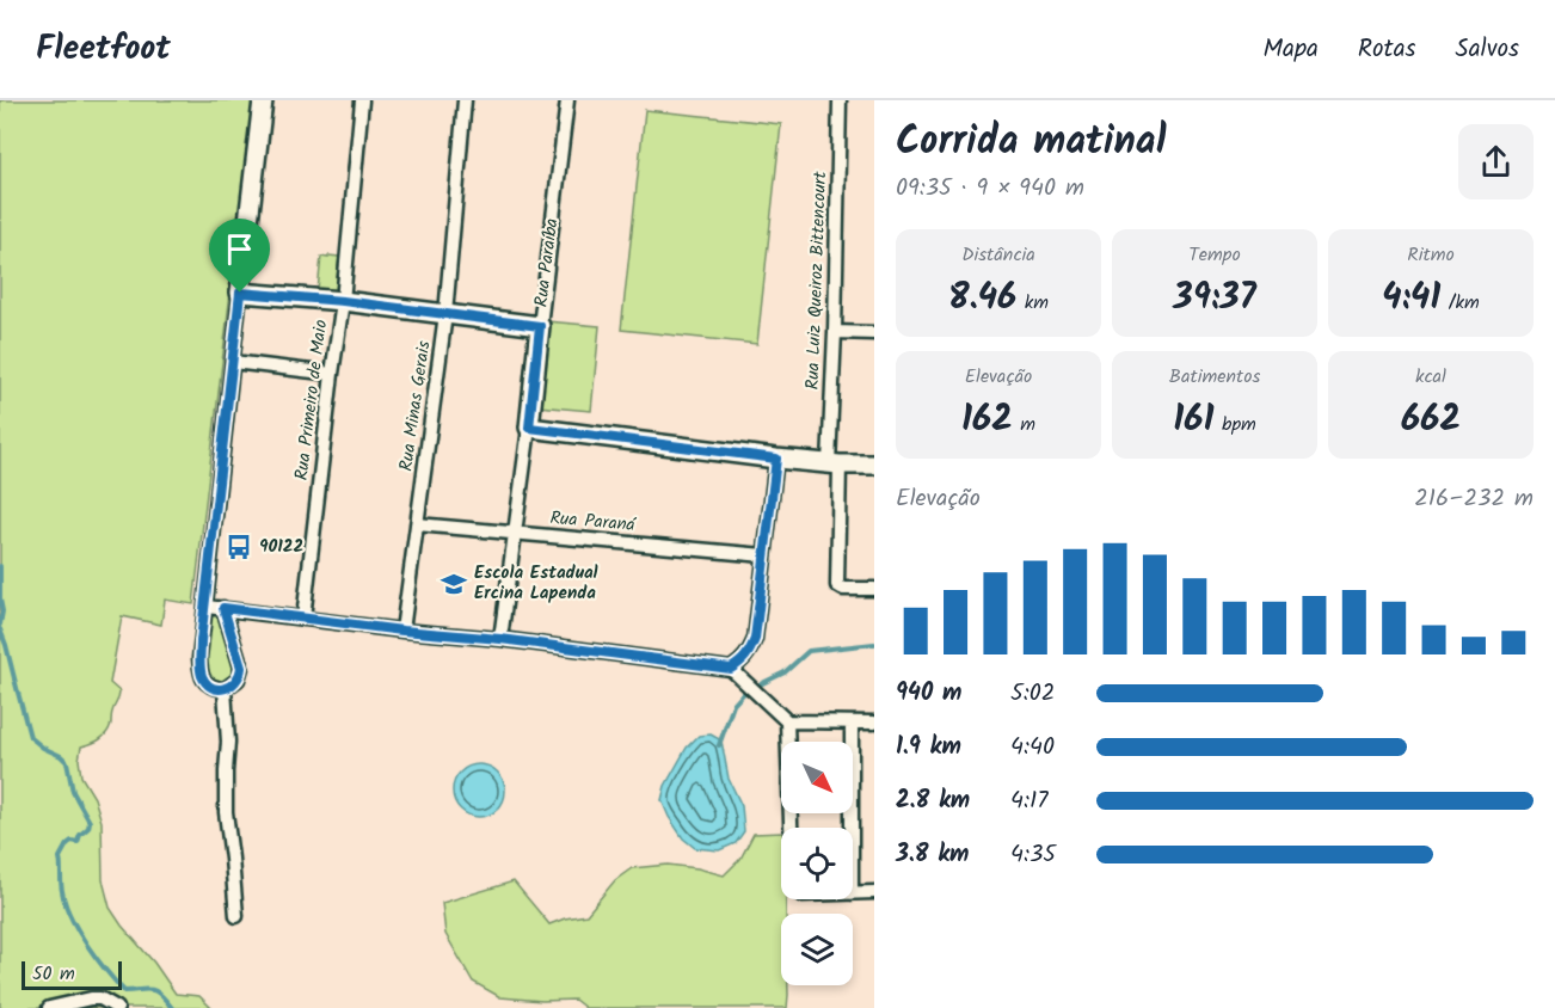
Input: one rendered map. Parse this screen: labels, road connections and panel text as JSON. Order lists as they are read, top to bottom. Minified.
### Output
{"streets":{"main road":["Rua Paraíba"],"street":["Rua Luiz Queiroz Bittencourt","Rua Primeiro de Maio","Rua Minas Gerais","Rua Paraná"]},"crossings":[["Rua Paraíba","Rua Paraná"],["Rua Minas Gerais","Rua Paraná"]],"places":{"bus stop":["90122"],"school or university":["Escola Estadual Ercina Lapenda"]},"scale_bar":"50 m","north":"bottom right","page":{"header":"Fleetfoot","nav":["Mapa","Rotas","Salvos"],"heading":["Corrida matinal","09:35 · 9 × 940 m"],"stats":[["Distância","8.46 km"],["Tempo","39:37"],["Ritmo","4:41 /km"],["Elevação","162 m"],["Batimentos","161 bpm"],["kcal","662"]],"chart":["Elevação","216–232 m"],"list":[{"name":"940 m","note":"5:02"},{"name":"1.9 km","note":"4:40"},{"name":"2.8 km","note":"4:17"},{"name":"3.8 km","note":"4:35"}],"scale":"50 m"}}
